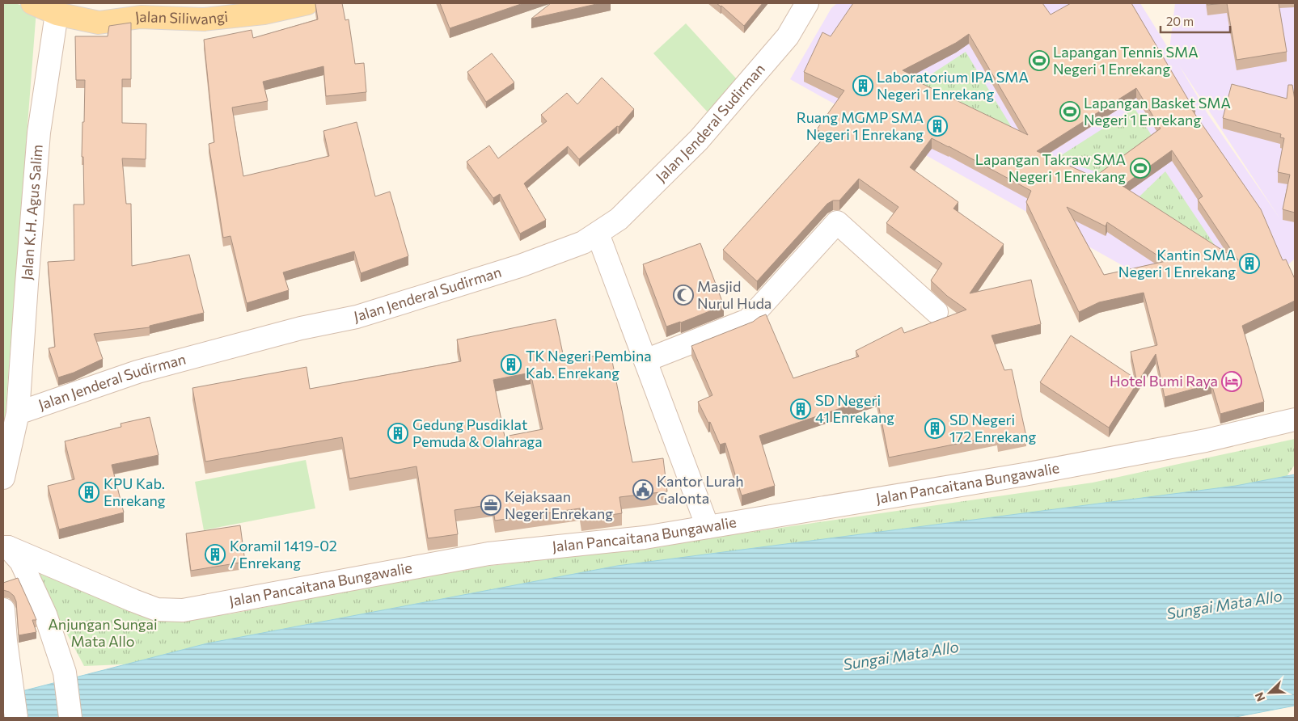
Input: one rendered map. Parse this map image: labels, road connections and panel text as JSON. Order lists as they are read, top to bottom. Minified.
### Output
{"streets":{"main road":["Jalan Siliwangi"],"street":["Jalan Jenderal Sudirman","Jalan K.H. Agus Salim","Jalan Pancaitana Bungawalie"]},"crossings":[["Jalan Siliwangi","Jalan K.H. Agus Salim"],["Jalan Jenderal Sudirman","Jalan K.H. Agus Salim"]],"water":["Sungai Mata Allo"],"parks":["Anjungan Sungai Mata Allo"],"places":{"sports":["Lapangan Tennis SMA Negeri 1 Enrekang","Lapangan Basket SMA Negeri 1 Enrekang","Lapangan Takraw SMA Negeri 1 Enrekang"],"building":["Laboratorium IPA SMA Negeri 1 Enrekang","Ruang MGMP SMA Negeri 1 Enrekang","Kantin SMA Negeri 1 Enrekang","TK Negeri Pembina Kab. Enrekang","SD Negeri 41 Enrekang","SD Negeri 172 Enrekang","Gedung Pusdiklat Pemuda & Olahraga","KPU Kab. Enrekang","Koramil 1419-02 / Enrekang"],"mosque":["Masjid Nurul Huda"],"hotel":["Hotel Bumi Raya"],"public building":["Kantor Lurah Galonta"],"office":["Kejaksaan Negeri Enrekang"]},"scale_bar":"20 m","north":"bottom left"}
